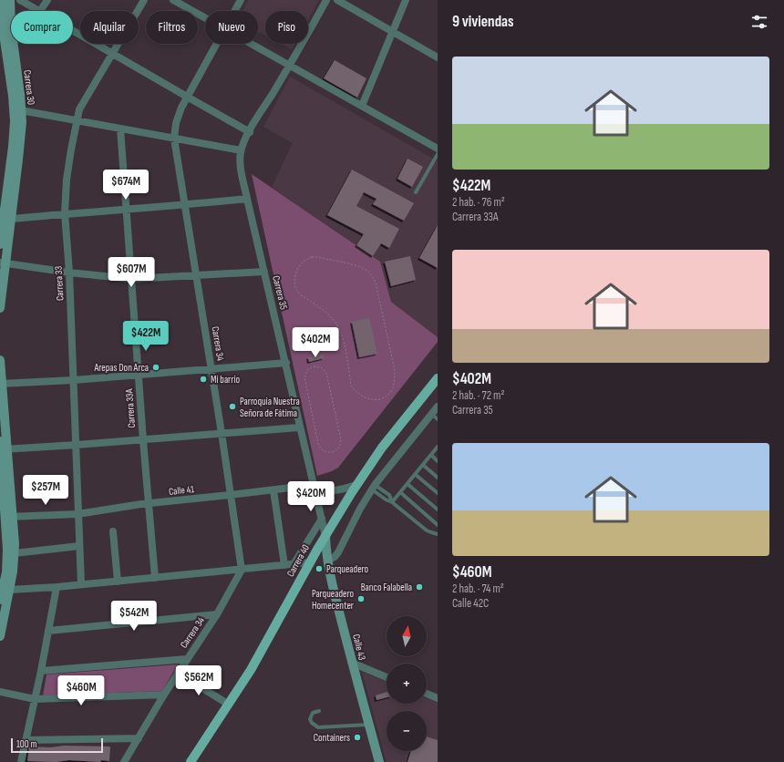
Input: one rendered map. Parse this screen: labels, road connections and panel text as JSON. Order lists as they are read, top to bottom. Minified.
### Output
{"streets":{"main road":["Carrera 30","Carrera 40","Calle 43"],"street":["Carrera 33","Carrera 35","Carrera 34","Carrera 33A","Calle 41"]},"crossings":[["Carrera 33","Calle 41"],["Carrera 35","Calle 41"],["Carrera 35","Carrera 40"],["Carrera 35","Calle 43"],["Carrera 34","Calle 41"],["Carrera 33A","Calle 41"],["Calle 41","Carrera 40"],["Carrera 40","Calle 43"]],"places":["Arepas Don Arca","Mi barrio","Parroquia Nuestra Señora de Fátima","Parqueadero","Banco Falabella","Parqueadero Homecenter","Containers"],"scale_bar":"100 m","north":"top","page":{"heading":"9 viviendas","chip":["Comprar","Alquilar","Filtros","Nuevo","Piso"],"list":[{"name":"$422M","note":"2 hab. · 76 m² · Carrera 33A"},{"name":"$402M","note":"2 hab. · 72 m² · Carrera 35"},{"name":"$460M","note":"2 hab. · 74 m² · Calle 42C"}],"price":["$674M","$607M","$422M","$402M","$257M","$420M","$542M","$562M","$460M"],"map_buttons":["+","−"],"scale":"100 m"}}
